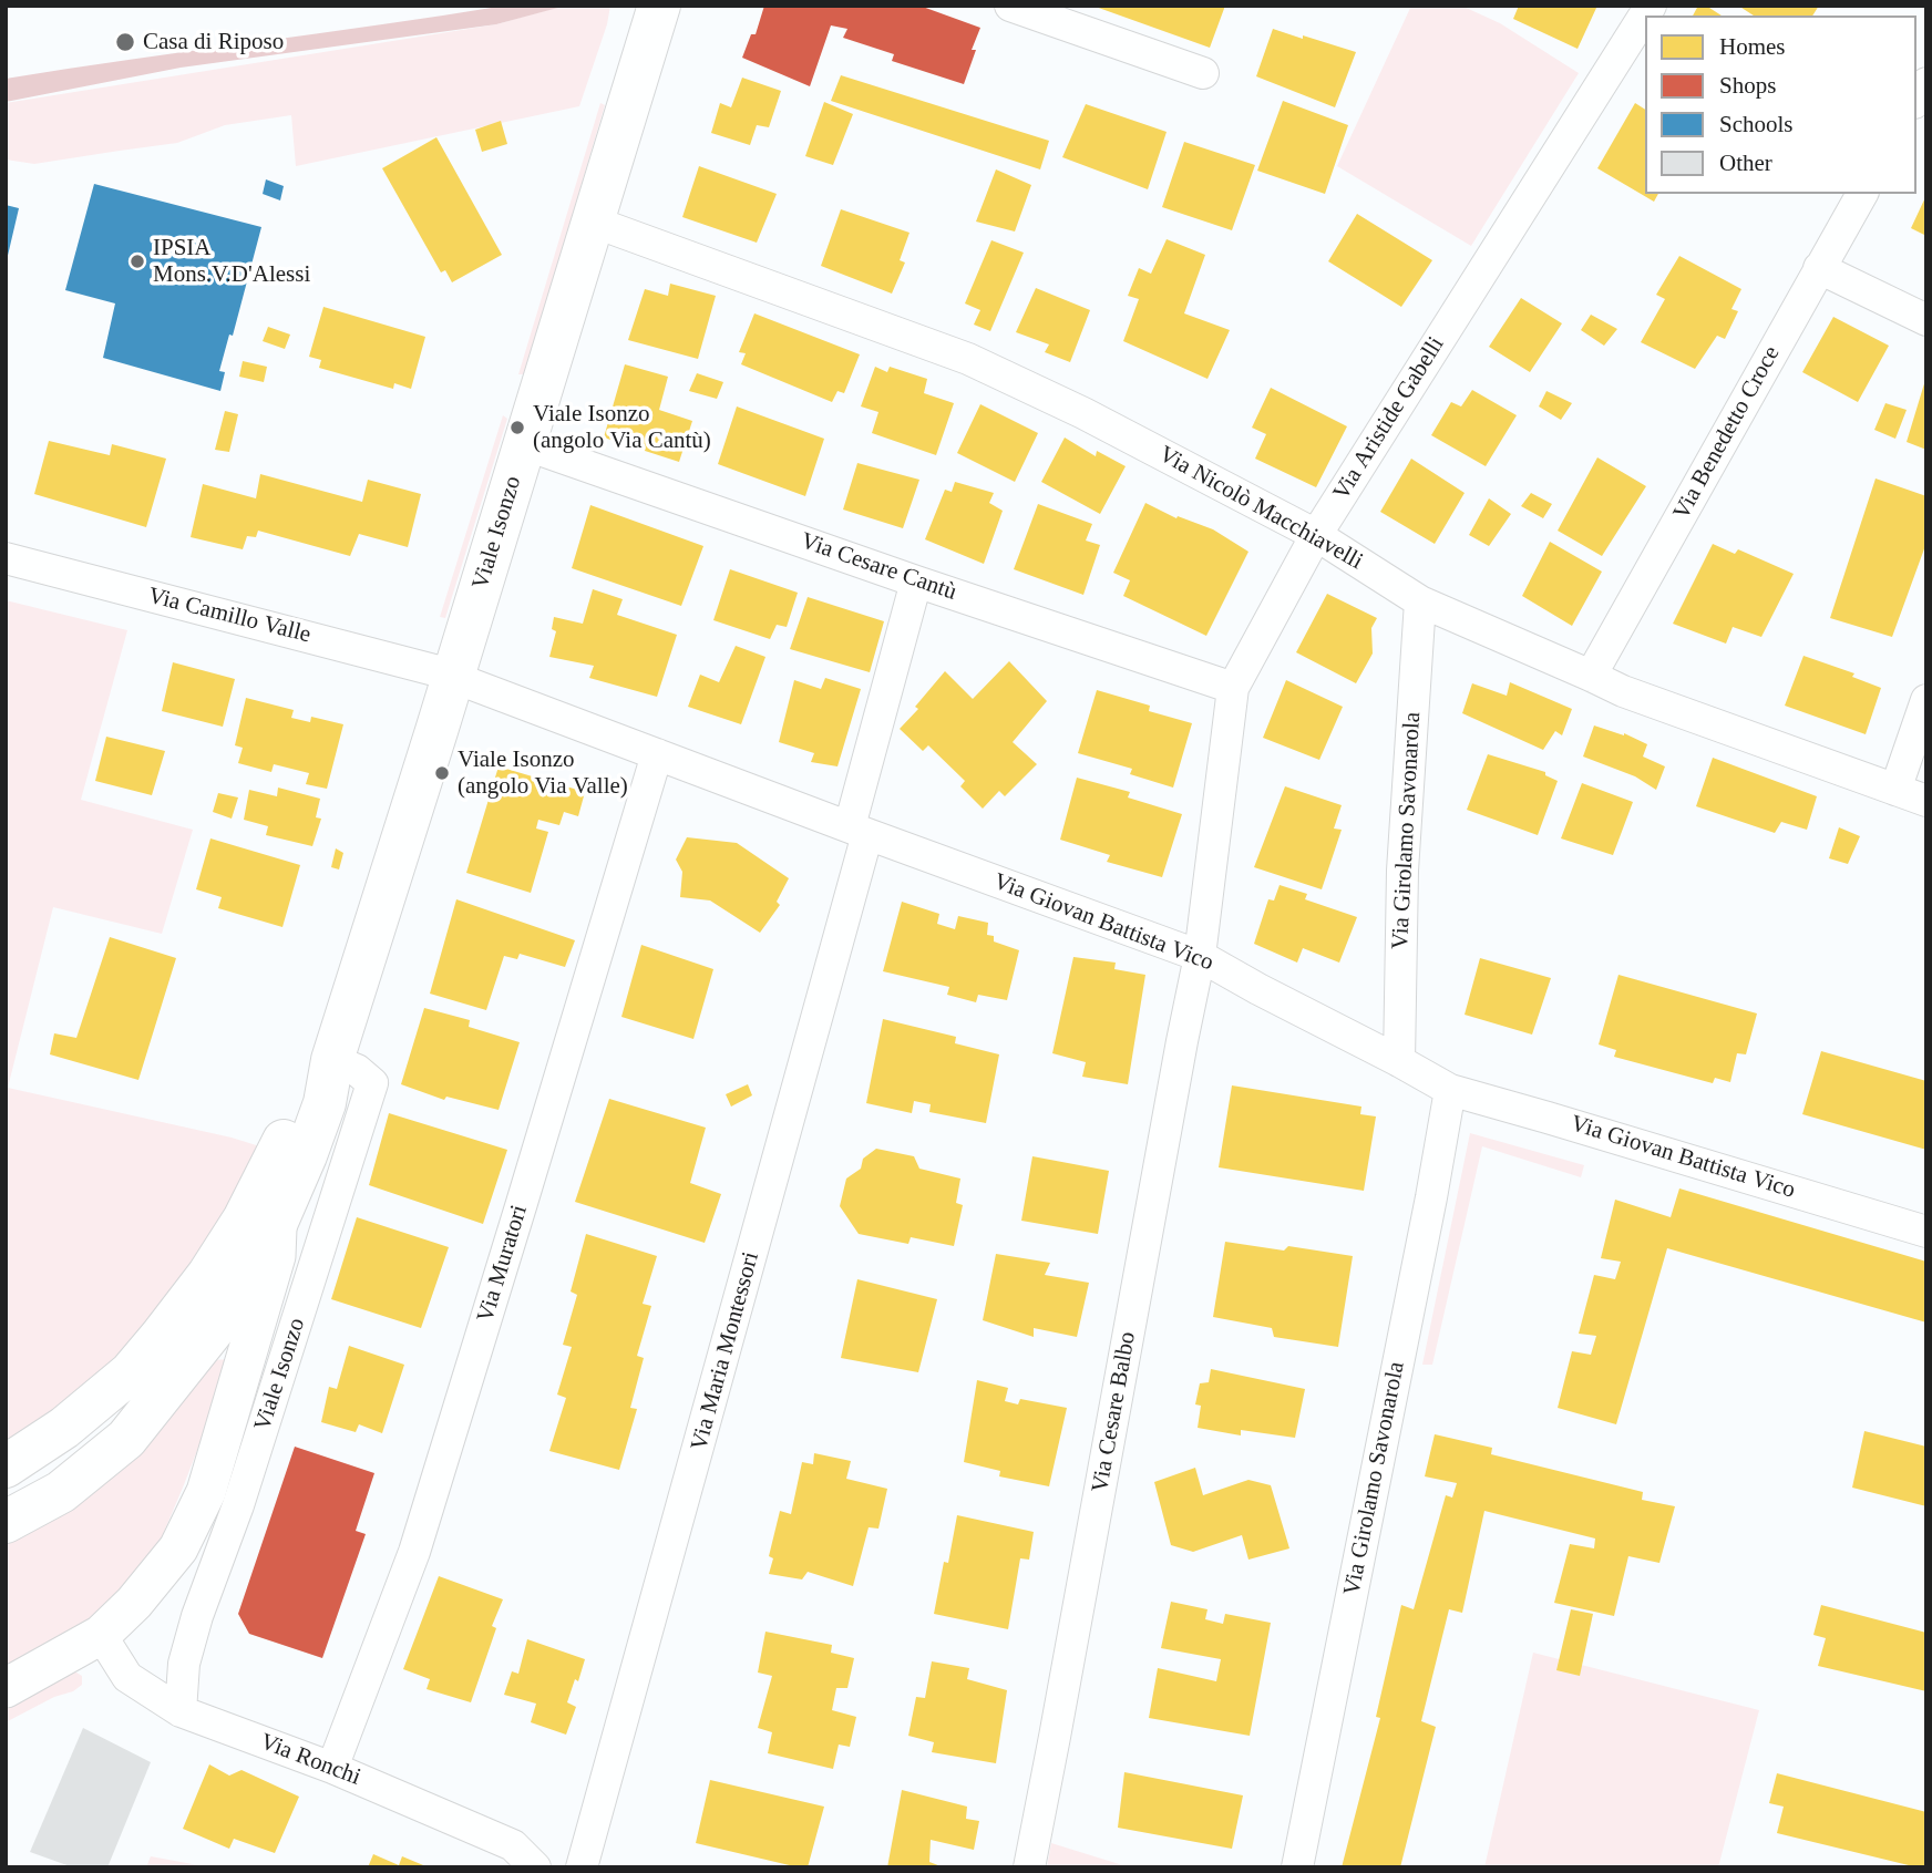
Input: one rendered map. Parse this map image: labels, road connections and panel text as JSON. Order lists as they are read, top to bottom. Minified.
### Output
{"streets":{"main road":["Viale Isonzo"],"street":["Via Aristide Gabelli","Via Benedetto Croce","Via Nicolò Macchiavelli","Via Cesare Cantù","Via Camillo Valle","Via Girolamo Savonarola","Via Giovan Battista Vico","Via Muratori","Via Maria Montessori","Via Cesare Balbo","Via Ronchi"]},"crossings":[["Via Aristide Gabelli","Via Nicolò Macchiavelli"],["Via Aristide Gabelli","Via Cesare Cantù"],["Via Aristide Gabelli","Via Giovan Battista Vico"],["Via Aristide Gabelli","Via Cesare Balbo"],["Via Benedetto Croce","Via Nicolò Macchiavelli"],["Via Nicolò Macchiavelli","Viale Isonzo"],["Via Nicolò Macchiavelli","Via Girolamo Savonarola"],["Viale Isonzo","Via Cesare Cantù"],["Viale Isonzo","Via Camillo Valle"],["Viale Isonzo","Via Giovan Battista Vico"],["Viale Isonzo","Via Ronchi"],["Via Cesare Cantù","Via Maria Montessori"],["Via Camillo Valle","Via Giovan Battista Vico"],["Via Girolamo Savonarola","Via Giovan Battista Vico"],["Via Giovan Battista Vico","Via Muratori"],["Via Giovan Battista Vico","Via Maria Montessori"],["Via Giovan Battista Vico","Via Cesare Balbo"],["Via Muratori","Via Ronchi"]],"places":["Casa di Riposo","IPSIA Mons.V.D'Alessi","Viale Isonzo (angolo Via Cantù)","Viale Isonzo (angolo Via Valle)"],"legend":["Homes","Shops","Schools","Other"]}
